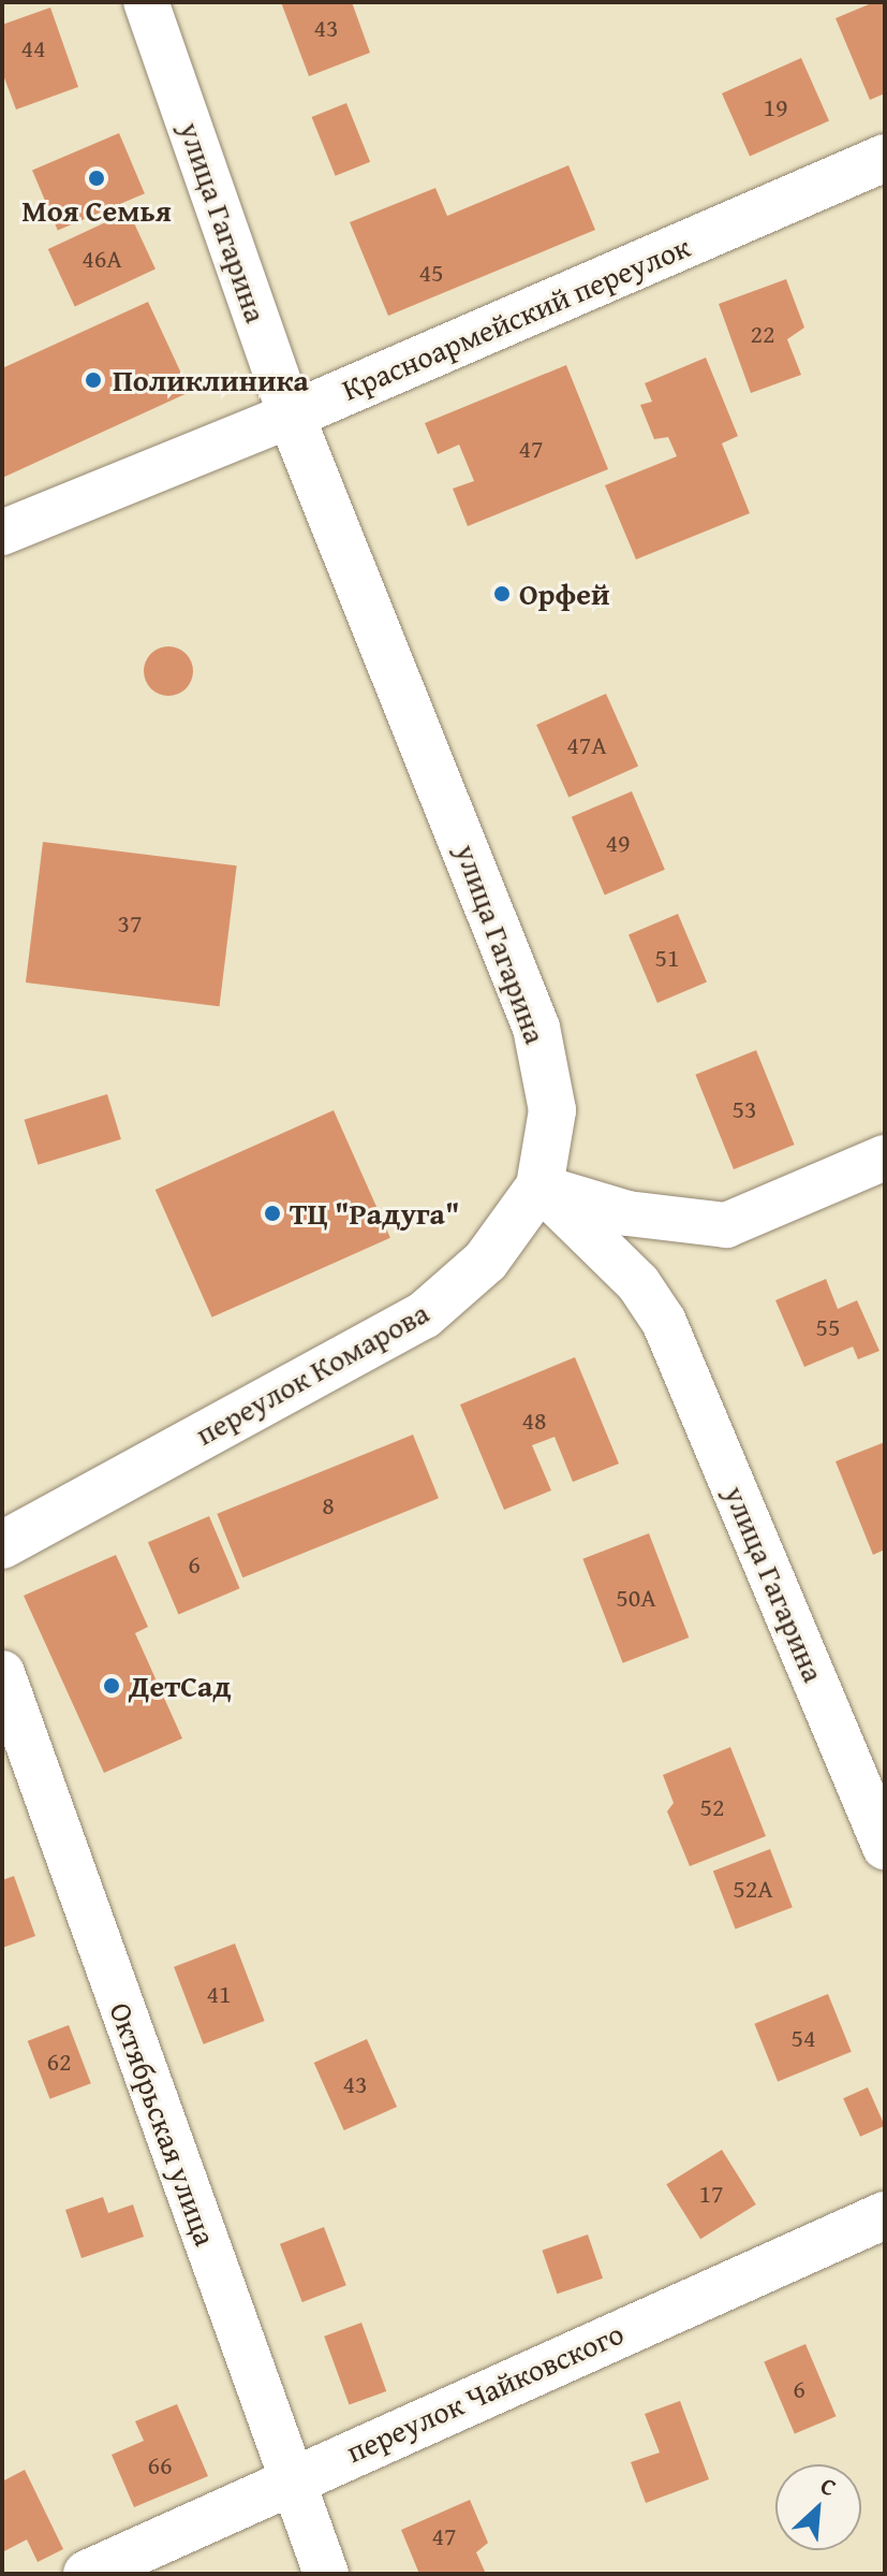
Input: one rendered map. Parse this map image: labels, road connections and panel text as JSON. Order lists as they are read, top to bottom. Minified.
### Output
{"streets":{"main road":["улица Гагарина","Красноармейский переулок","переулок Комарова","переулок Чайковского"],"street":["Октябрьская улица"]},"crossings":[["улица Гагарина","Красноармейский переулок"],["улица Гагарина","переулок Комарова"],["Октябрьская улица","переулок Чайковского"]],"places":["Моя Семья","Поликлиника","Орфей","ТЦ \"Радуга\"","ДетСад"],"house_numbers":["43","44","19","46А","45","22","47","47А","49","37","51","53","55","48","8","6","50А","52","52А","41","54","62","43","17","6","66","47"],"north":"top right"}
